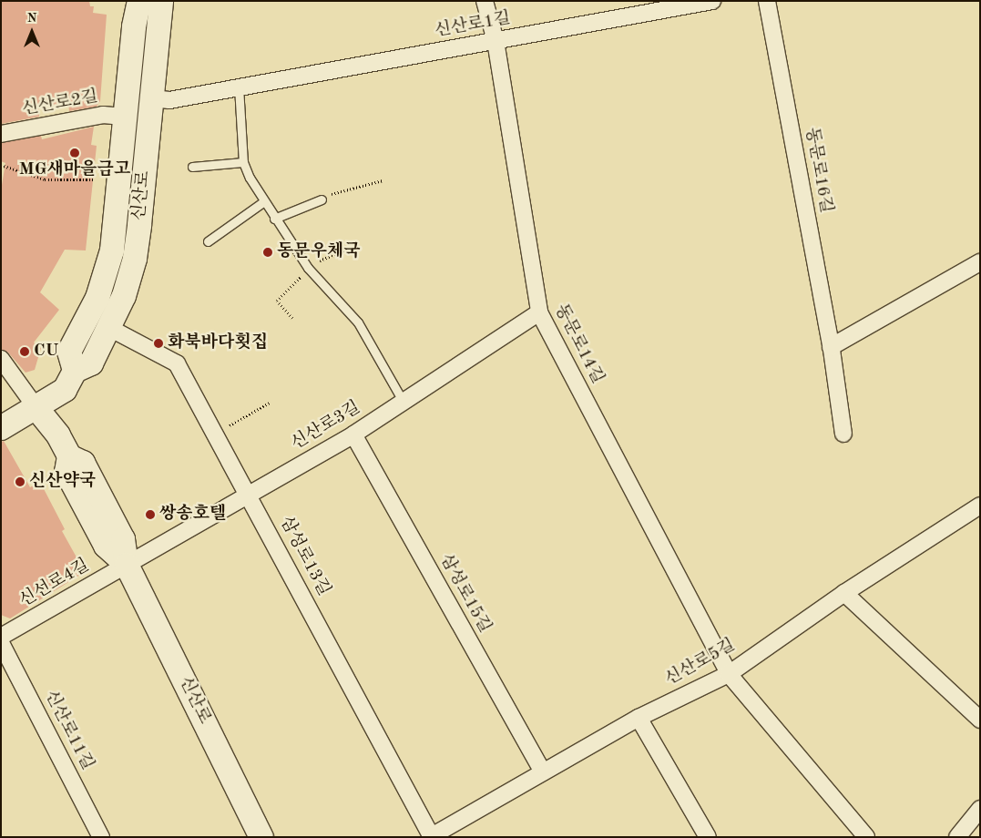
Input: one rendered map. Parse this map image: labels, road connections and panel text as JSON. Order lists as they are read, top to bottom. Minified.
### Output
{"streets":{"main road":["신산로"],"street":["신산로1길","신산로2길","동문로16길","동문로14길","신산로3길","삼성로13길","신선로4길","삼성로15길","신산로5길","신산로11길"]},"crossings":[["신산로1길","신산로"],["신산로1길","동문로14길"],["신산로2길","신산로"],["신산로","신산로3길"],["신산로","삼성로13길"],["신산로","신선로4길"],["동문로14길","신산로3길"],["동문로14길","신산로5길"],["신산로3길","삼성로13길"],["신산로3길","신선로4길"],["신산로3길","삼성로15길"],["삼성로13길","신산로5길"],["삼성로15길","신산로5길"]],"places":["MG새마을금고","동문우체국","화북바다횟집","CU","신산약국","쌍송호텔"],"north":"top"}
